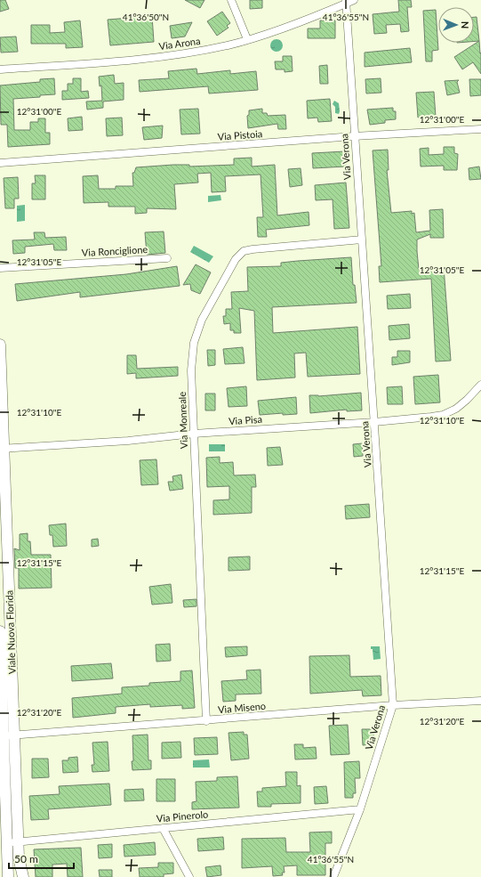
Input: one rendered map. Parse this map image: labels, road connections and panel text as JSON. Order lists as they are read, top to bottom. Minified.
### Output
{"streets":{"street":["Via Arona","Via Pistoia","Via Verona","Via Ronciglione","Via Monreale","Via Pisa","Viale Nuova Florida","Via Miseno","Via Pinerolo"]},"crossings":[["Via Arona","Via Verona"],["Via Pistoia","Via Verona"],["Via Verona","Via Monreale"],["Via Verona","Via Pisa"],["Via Verona","Via Miseno"],["Via Verona","Via Pinerolo"],["Via Monreale","Via Pisa"],["Via Monreale","Via Miseno"],["Via Pisa","Viale Nuova Florida"],["Viale Nuova Florida","Via Miseno"],["Viale Nuova Florida","Via Pinerolo"]],"scale_bar":"50 m","north":"right","coordinates":["41°36'50\"N","41°36'55\"N","12°31'00\"E","12°31'05\"E","12°31'10\"E","12°31'15\"E","12°31'20\"E"]}
